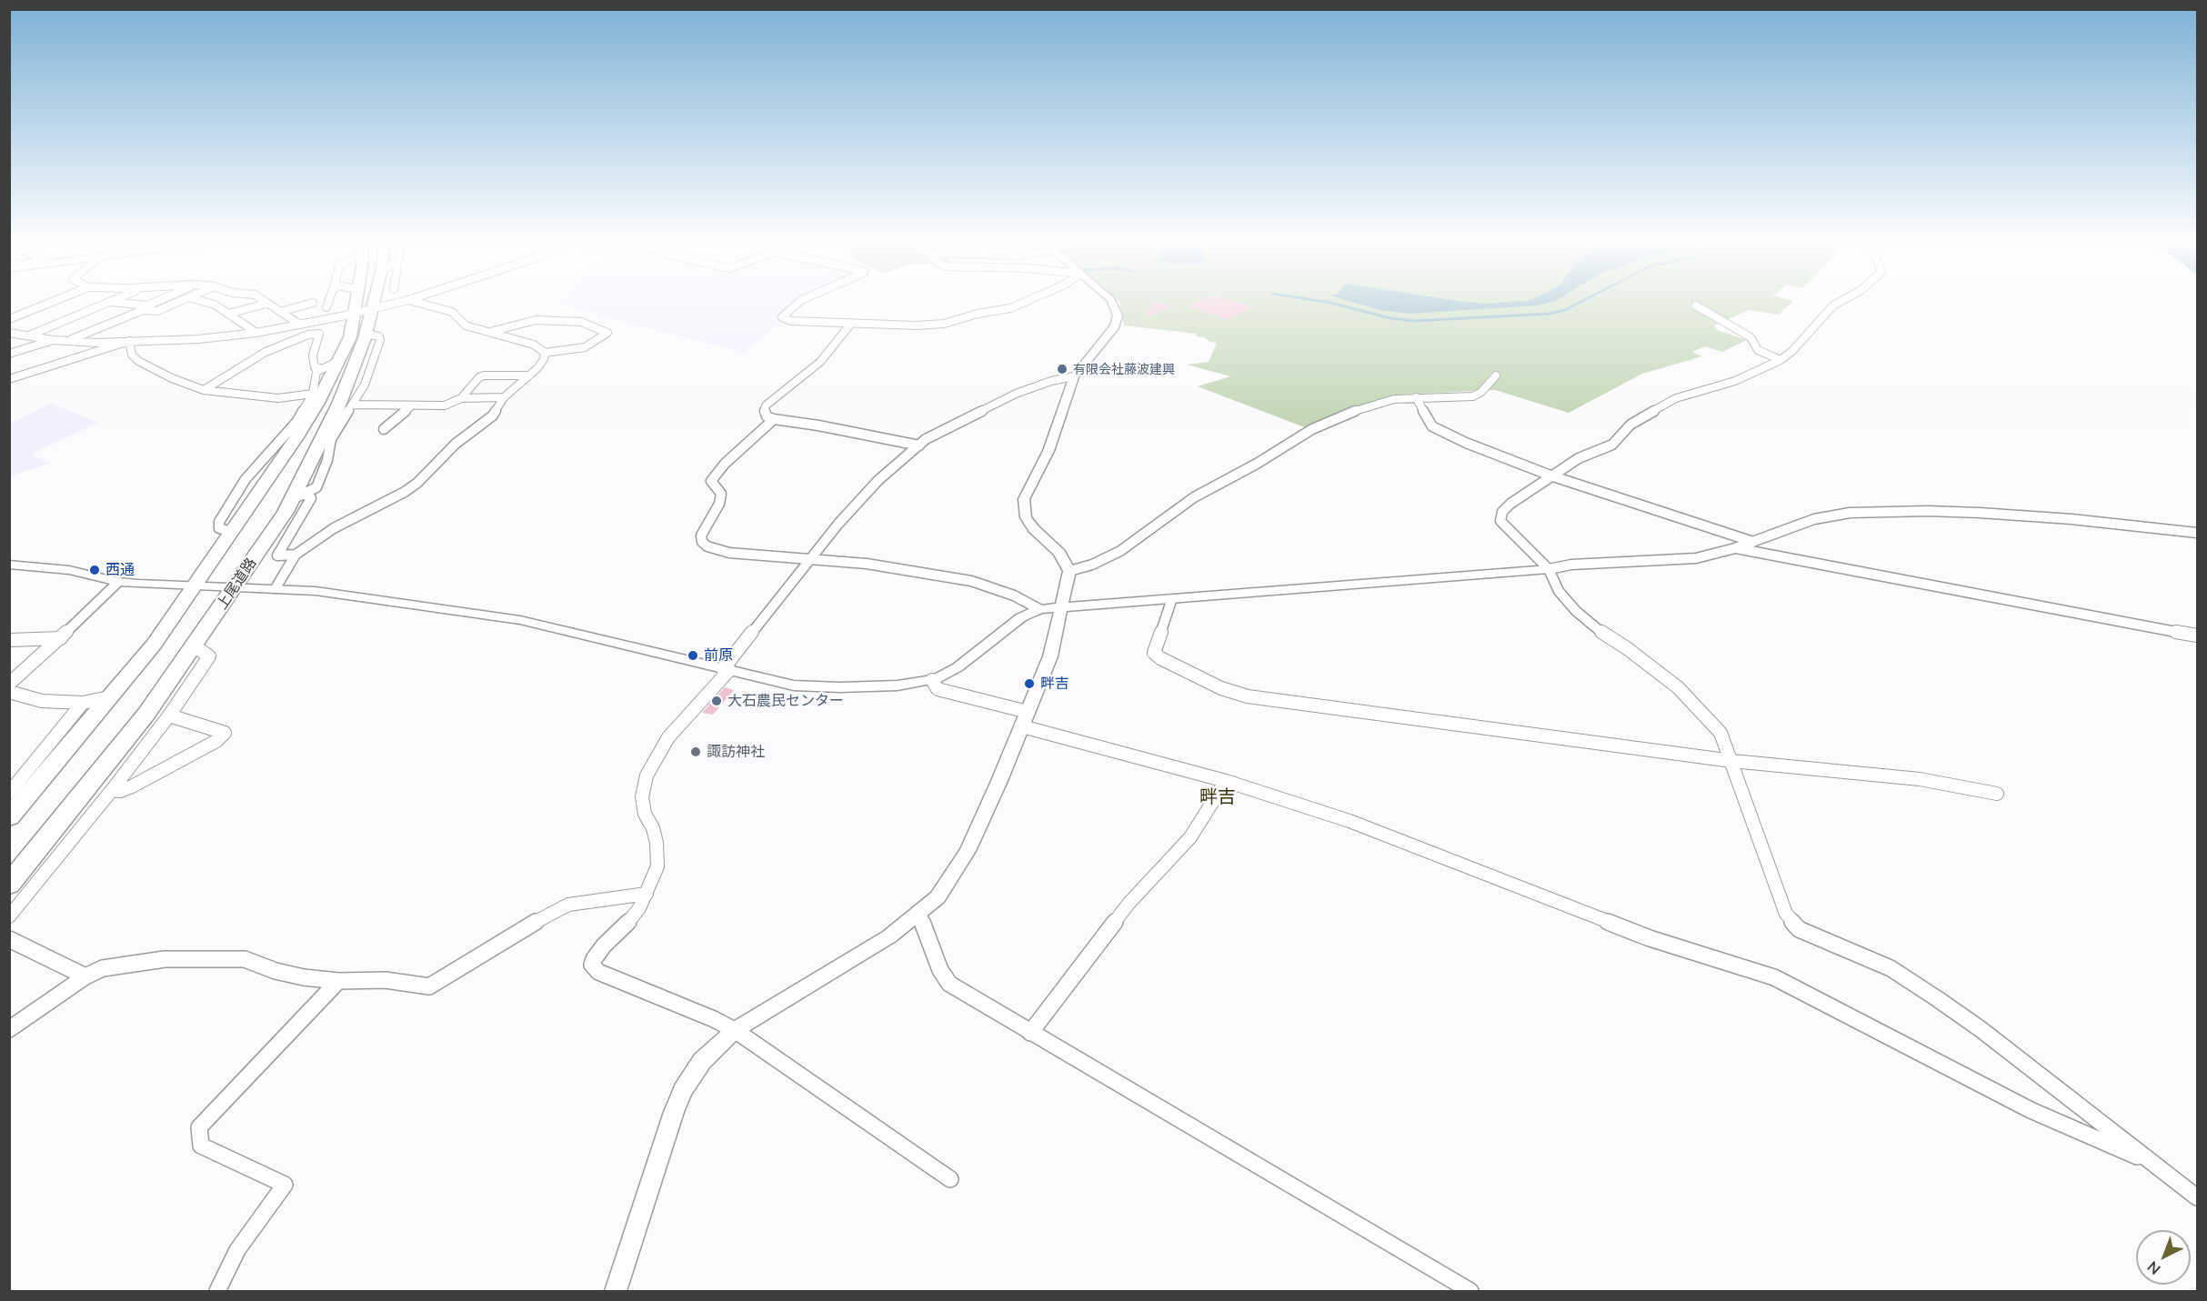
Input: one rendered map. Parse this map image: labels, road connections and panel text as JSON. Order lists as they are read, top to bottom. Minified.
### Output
{"streets":{"highway":["上尾道路"]},"districts":["畔吉"],"places":["有限会社藤波建興","西通","前原","畔吉","大石農民センター","諏訪神社"],"north":"bottom left"}
